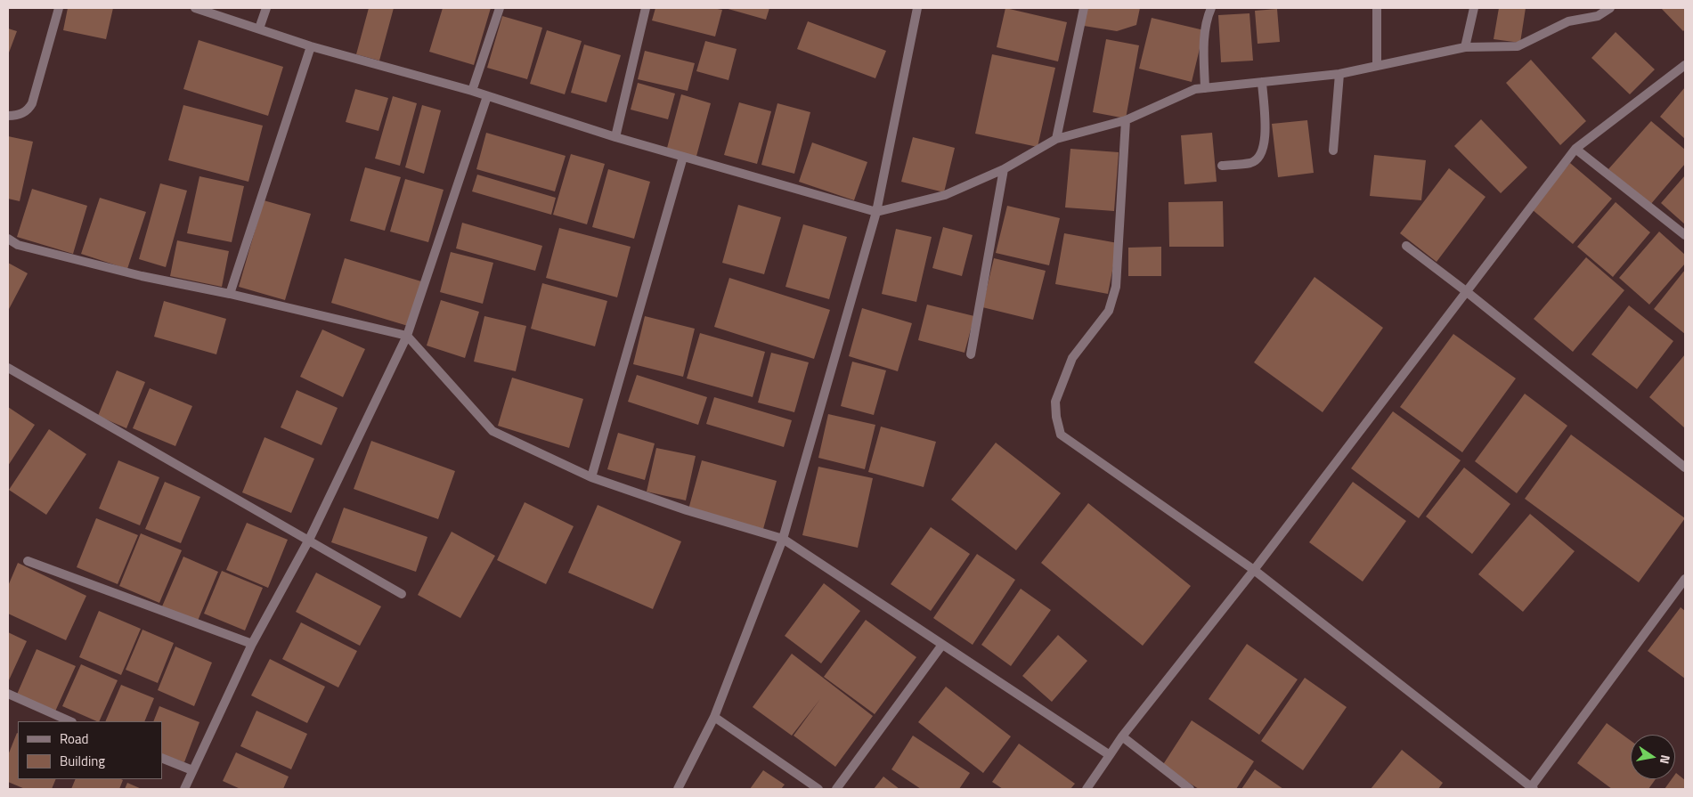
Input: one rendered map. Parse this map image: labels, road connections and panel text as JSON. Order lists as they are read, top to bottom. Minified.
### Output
{"legend":["Road","Building"],"north":"right"}
